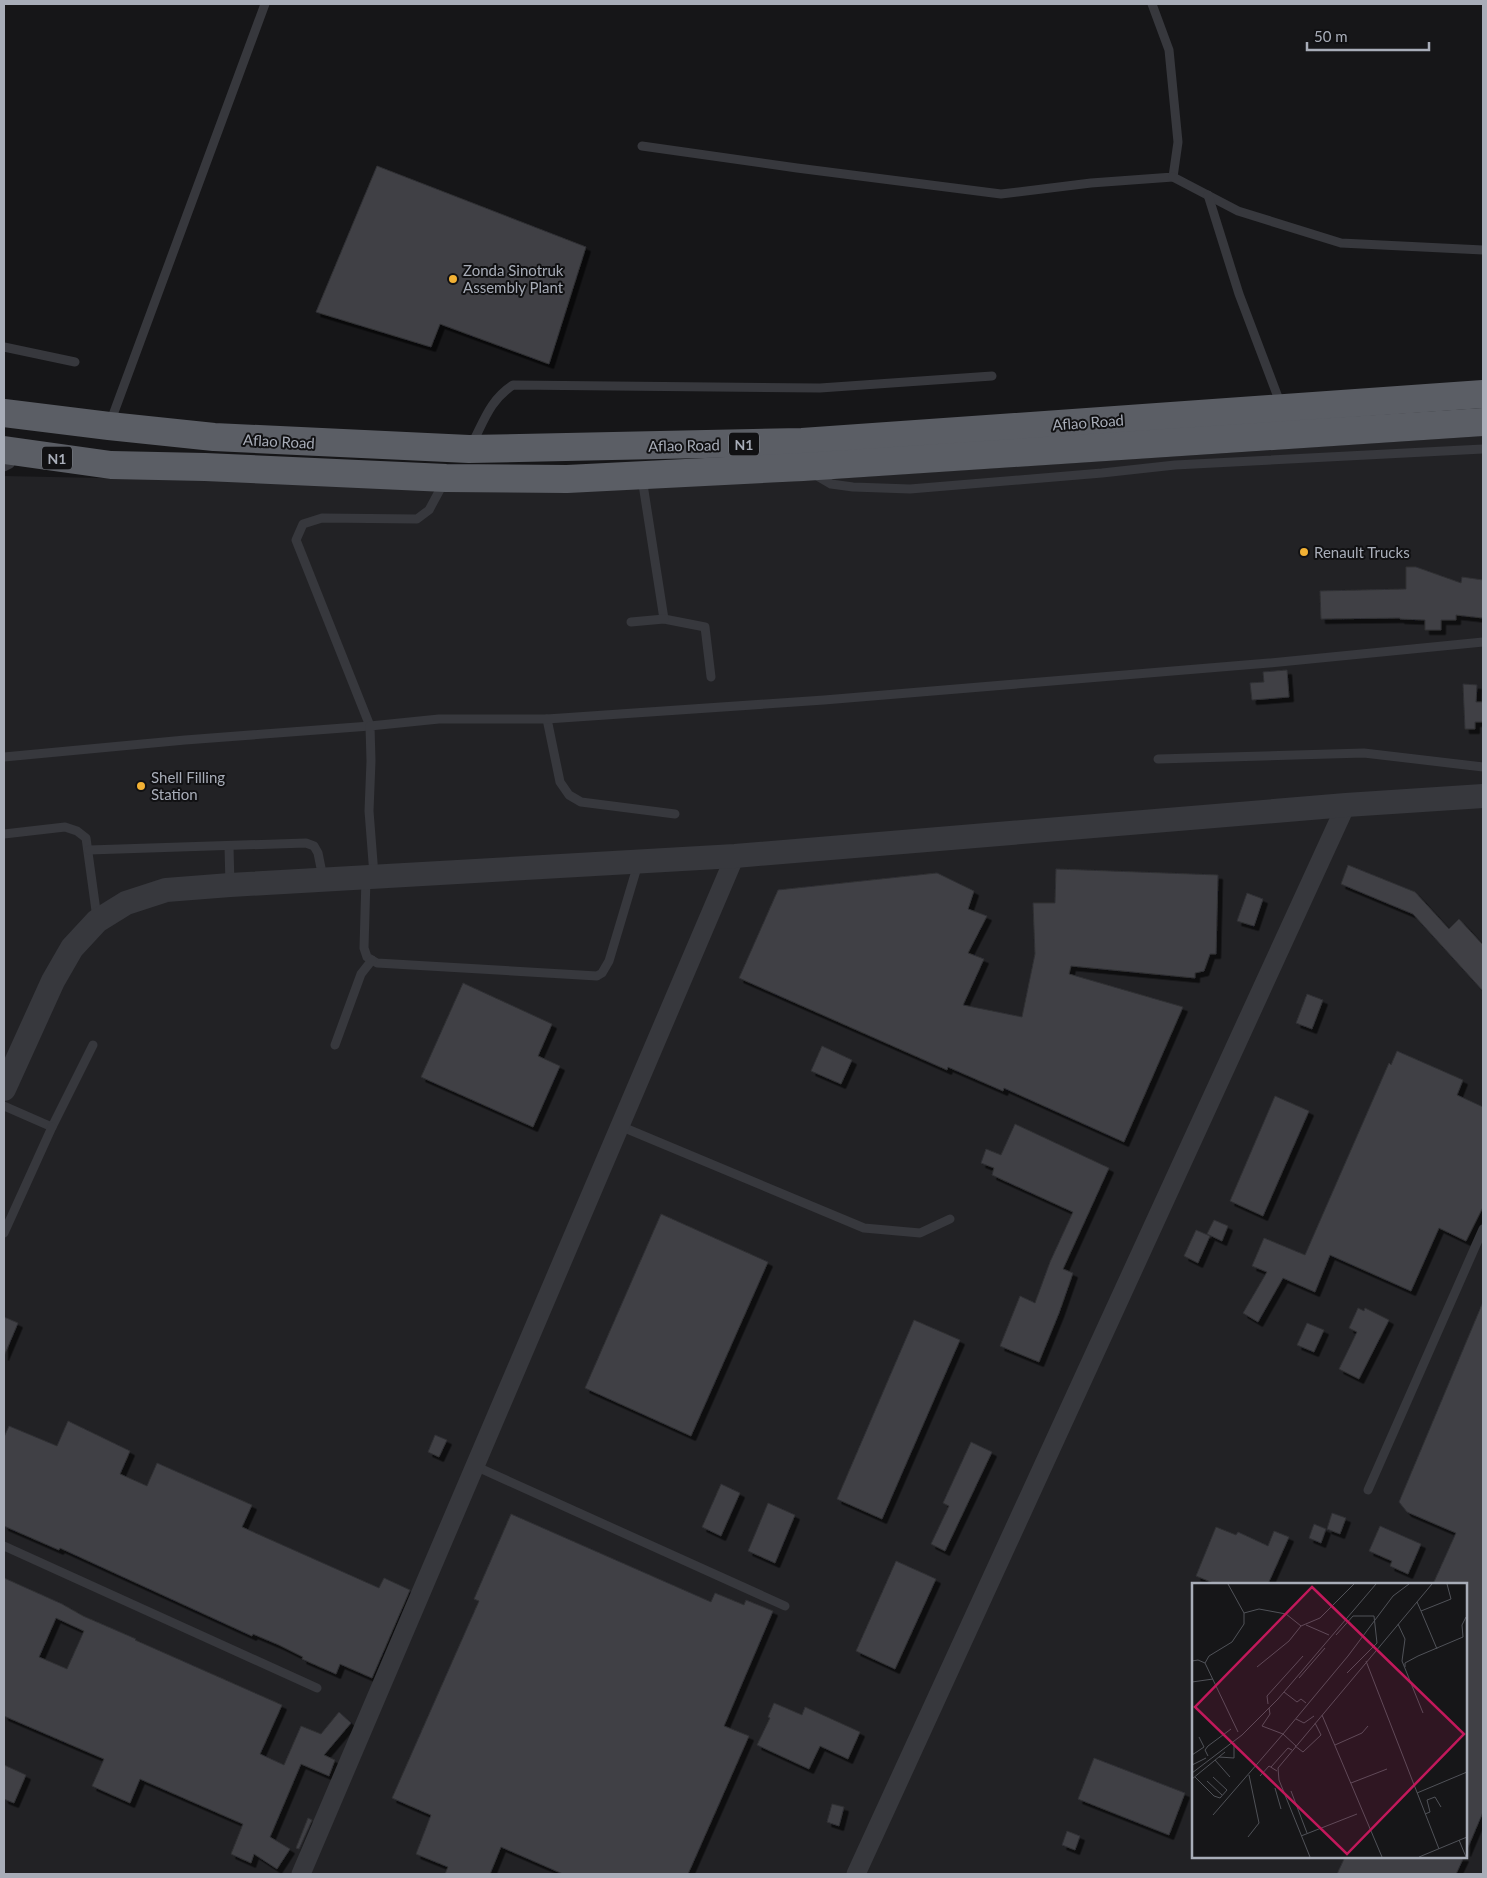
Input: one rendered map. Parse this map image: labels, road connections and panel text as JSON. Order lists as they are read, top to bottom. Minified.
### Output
{"streets":{"highway":["Aflao Road","N1"]},"places":["Zonda Sinotruk Assembly Plant","Renault Trucks","Shell Filling Station"],"scale_bar":"50 m"}
